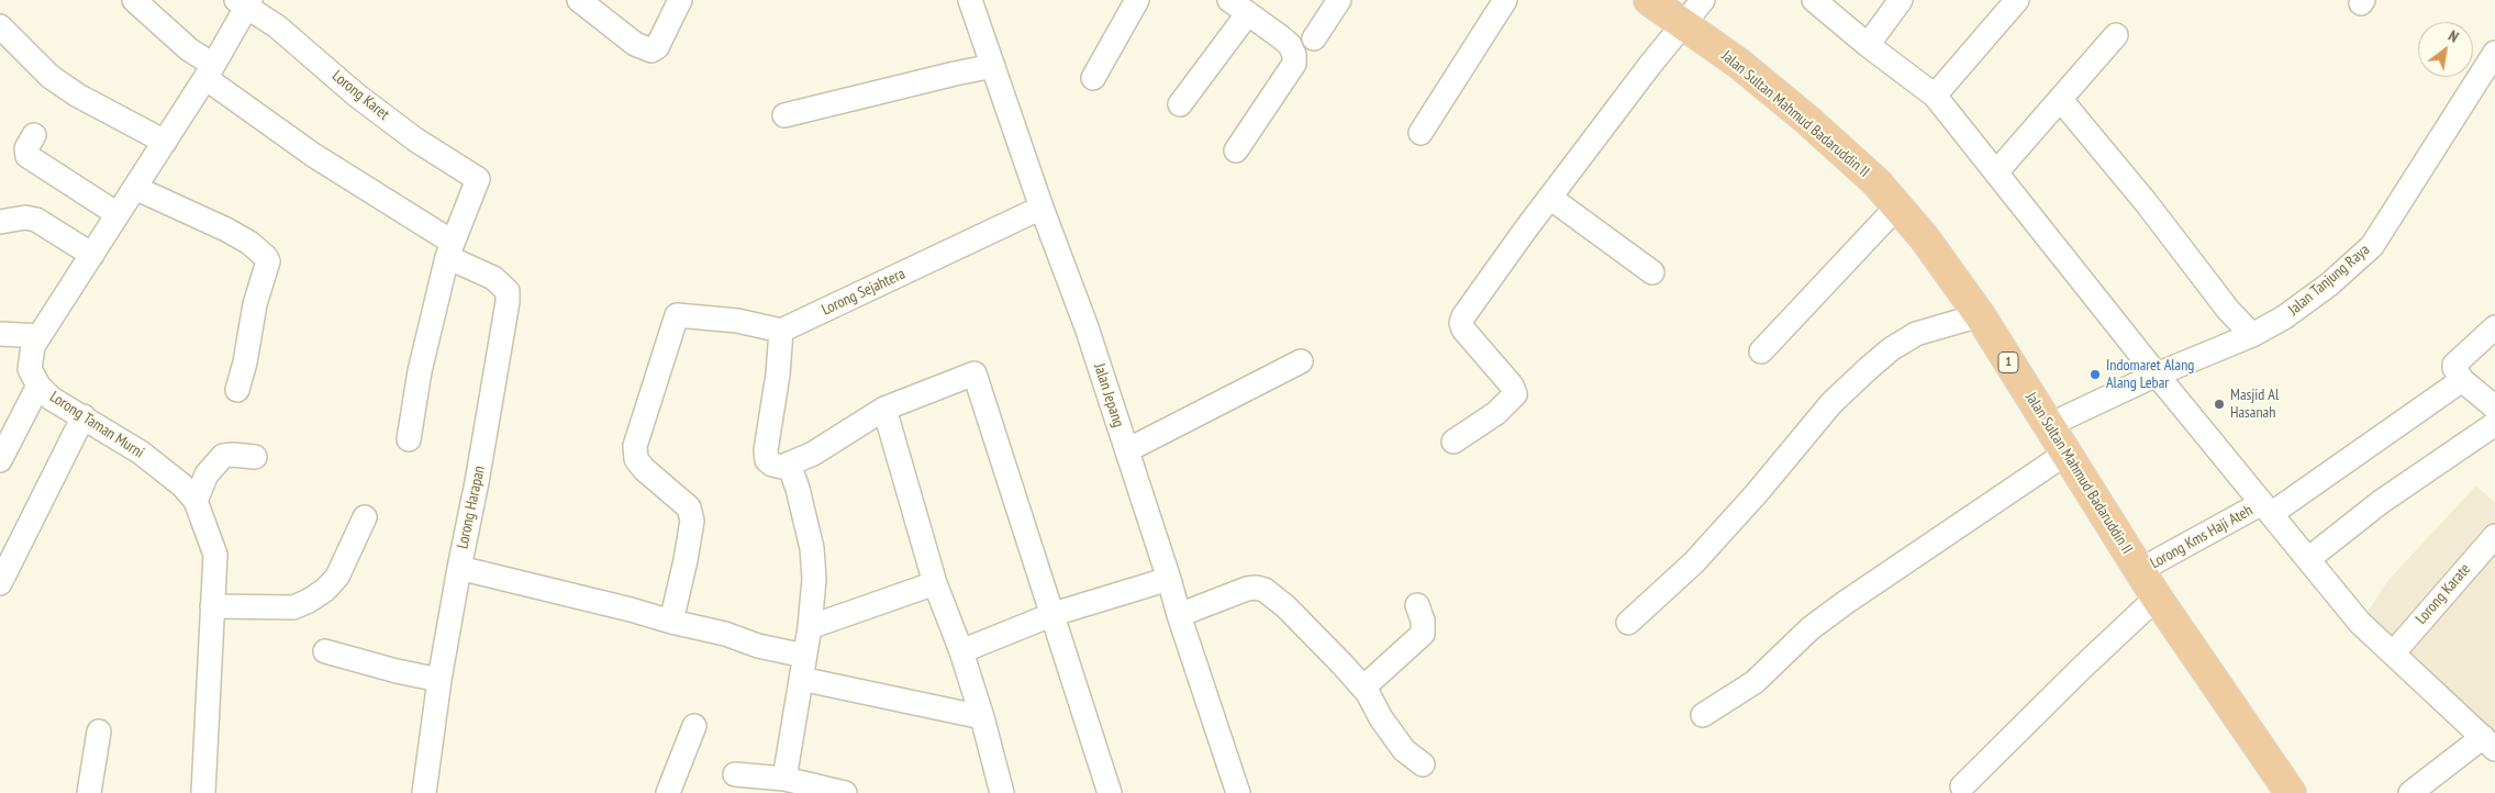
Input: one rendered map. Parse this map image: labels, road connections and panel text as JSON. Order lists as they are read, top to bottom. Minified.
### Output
{"streets":{"highway":["Jalan Sultan Mahmud Badaruddin II","1"],"street":["Lorong Karet","Jalan Tanjung Raya","Lorong Sejahtera","Jalan Jepang","Lorong Taman Murni","Lorong Harapan","Lorong Kms Haji Ateh","Lorong Karate"]},"crossings":[["Lorong Karet","Lorong Taman Murni"],["Lorong Karet","Lorong Harapan"],["Jalan Sultan Mahmud Badaruddin II","Jalan Tanjung Raya"],["Jalan Sultan Mahmud Badaruddin II","Lorong Kms Haji Ateh"],["Lorong Sejahtera","Jalan Jepang"]],"places":["Indomaret Alang Alang Lebar","Masjid Al Hasanah"],"north":"top right"}
